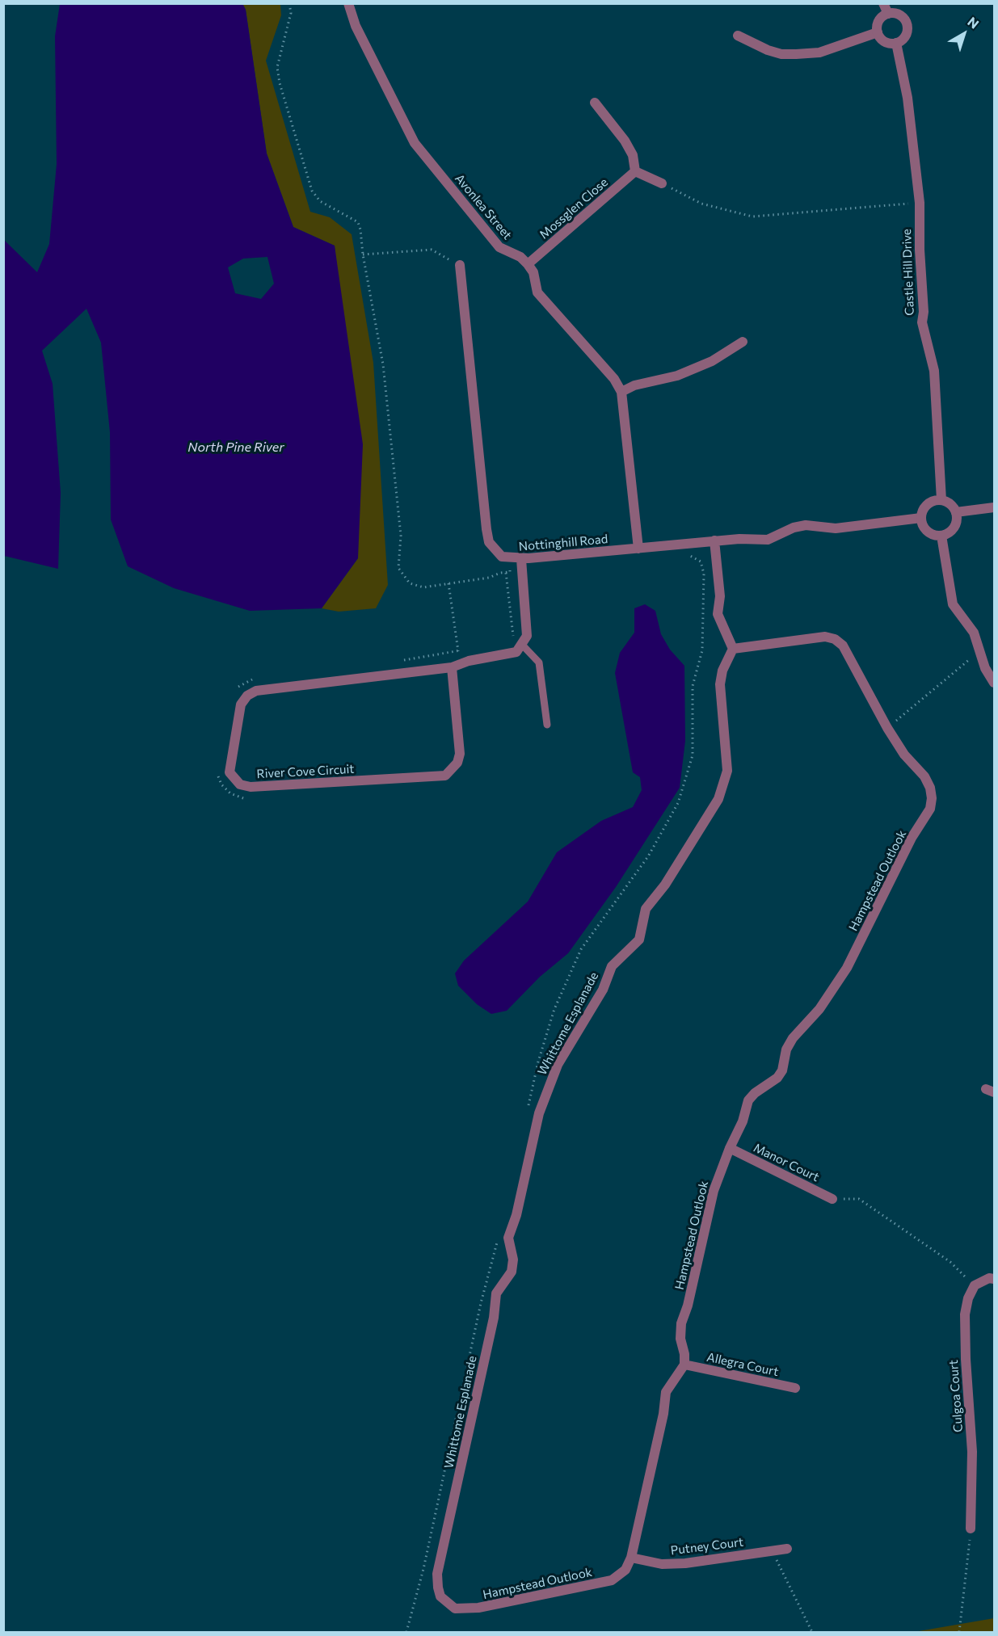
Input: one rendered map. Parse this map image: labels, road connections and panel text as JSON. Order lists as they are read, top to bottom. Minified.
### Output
{"streets":{"street":["Avonlea Street","Mossglen Close","Castle Hill Drive","Nottinghill Road","River Cove Circuit","Hampstead Outlook","Whittome Esplanade","Manor Court","Allegra Court","Culgoa Court","Putney Court"]},"crossings":[["Avonlea Street","Mossglen Close"],["Castle Hill Drive","Nottinghill Road"],["Hampstead Outlook","Whittome Esplanade"],["Hampstead Outlook","Manor Court"],["Hampstead Outlook","Allegra Court"],["Hampstead Outlook","Putney Court"]],"water":["North Pine River"],"north":"top right"}
